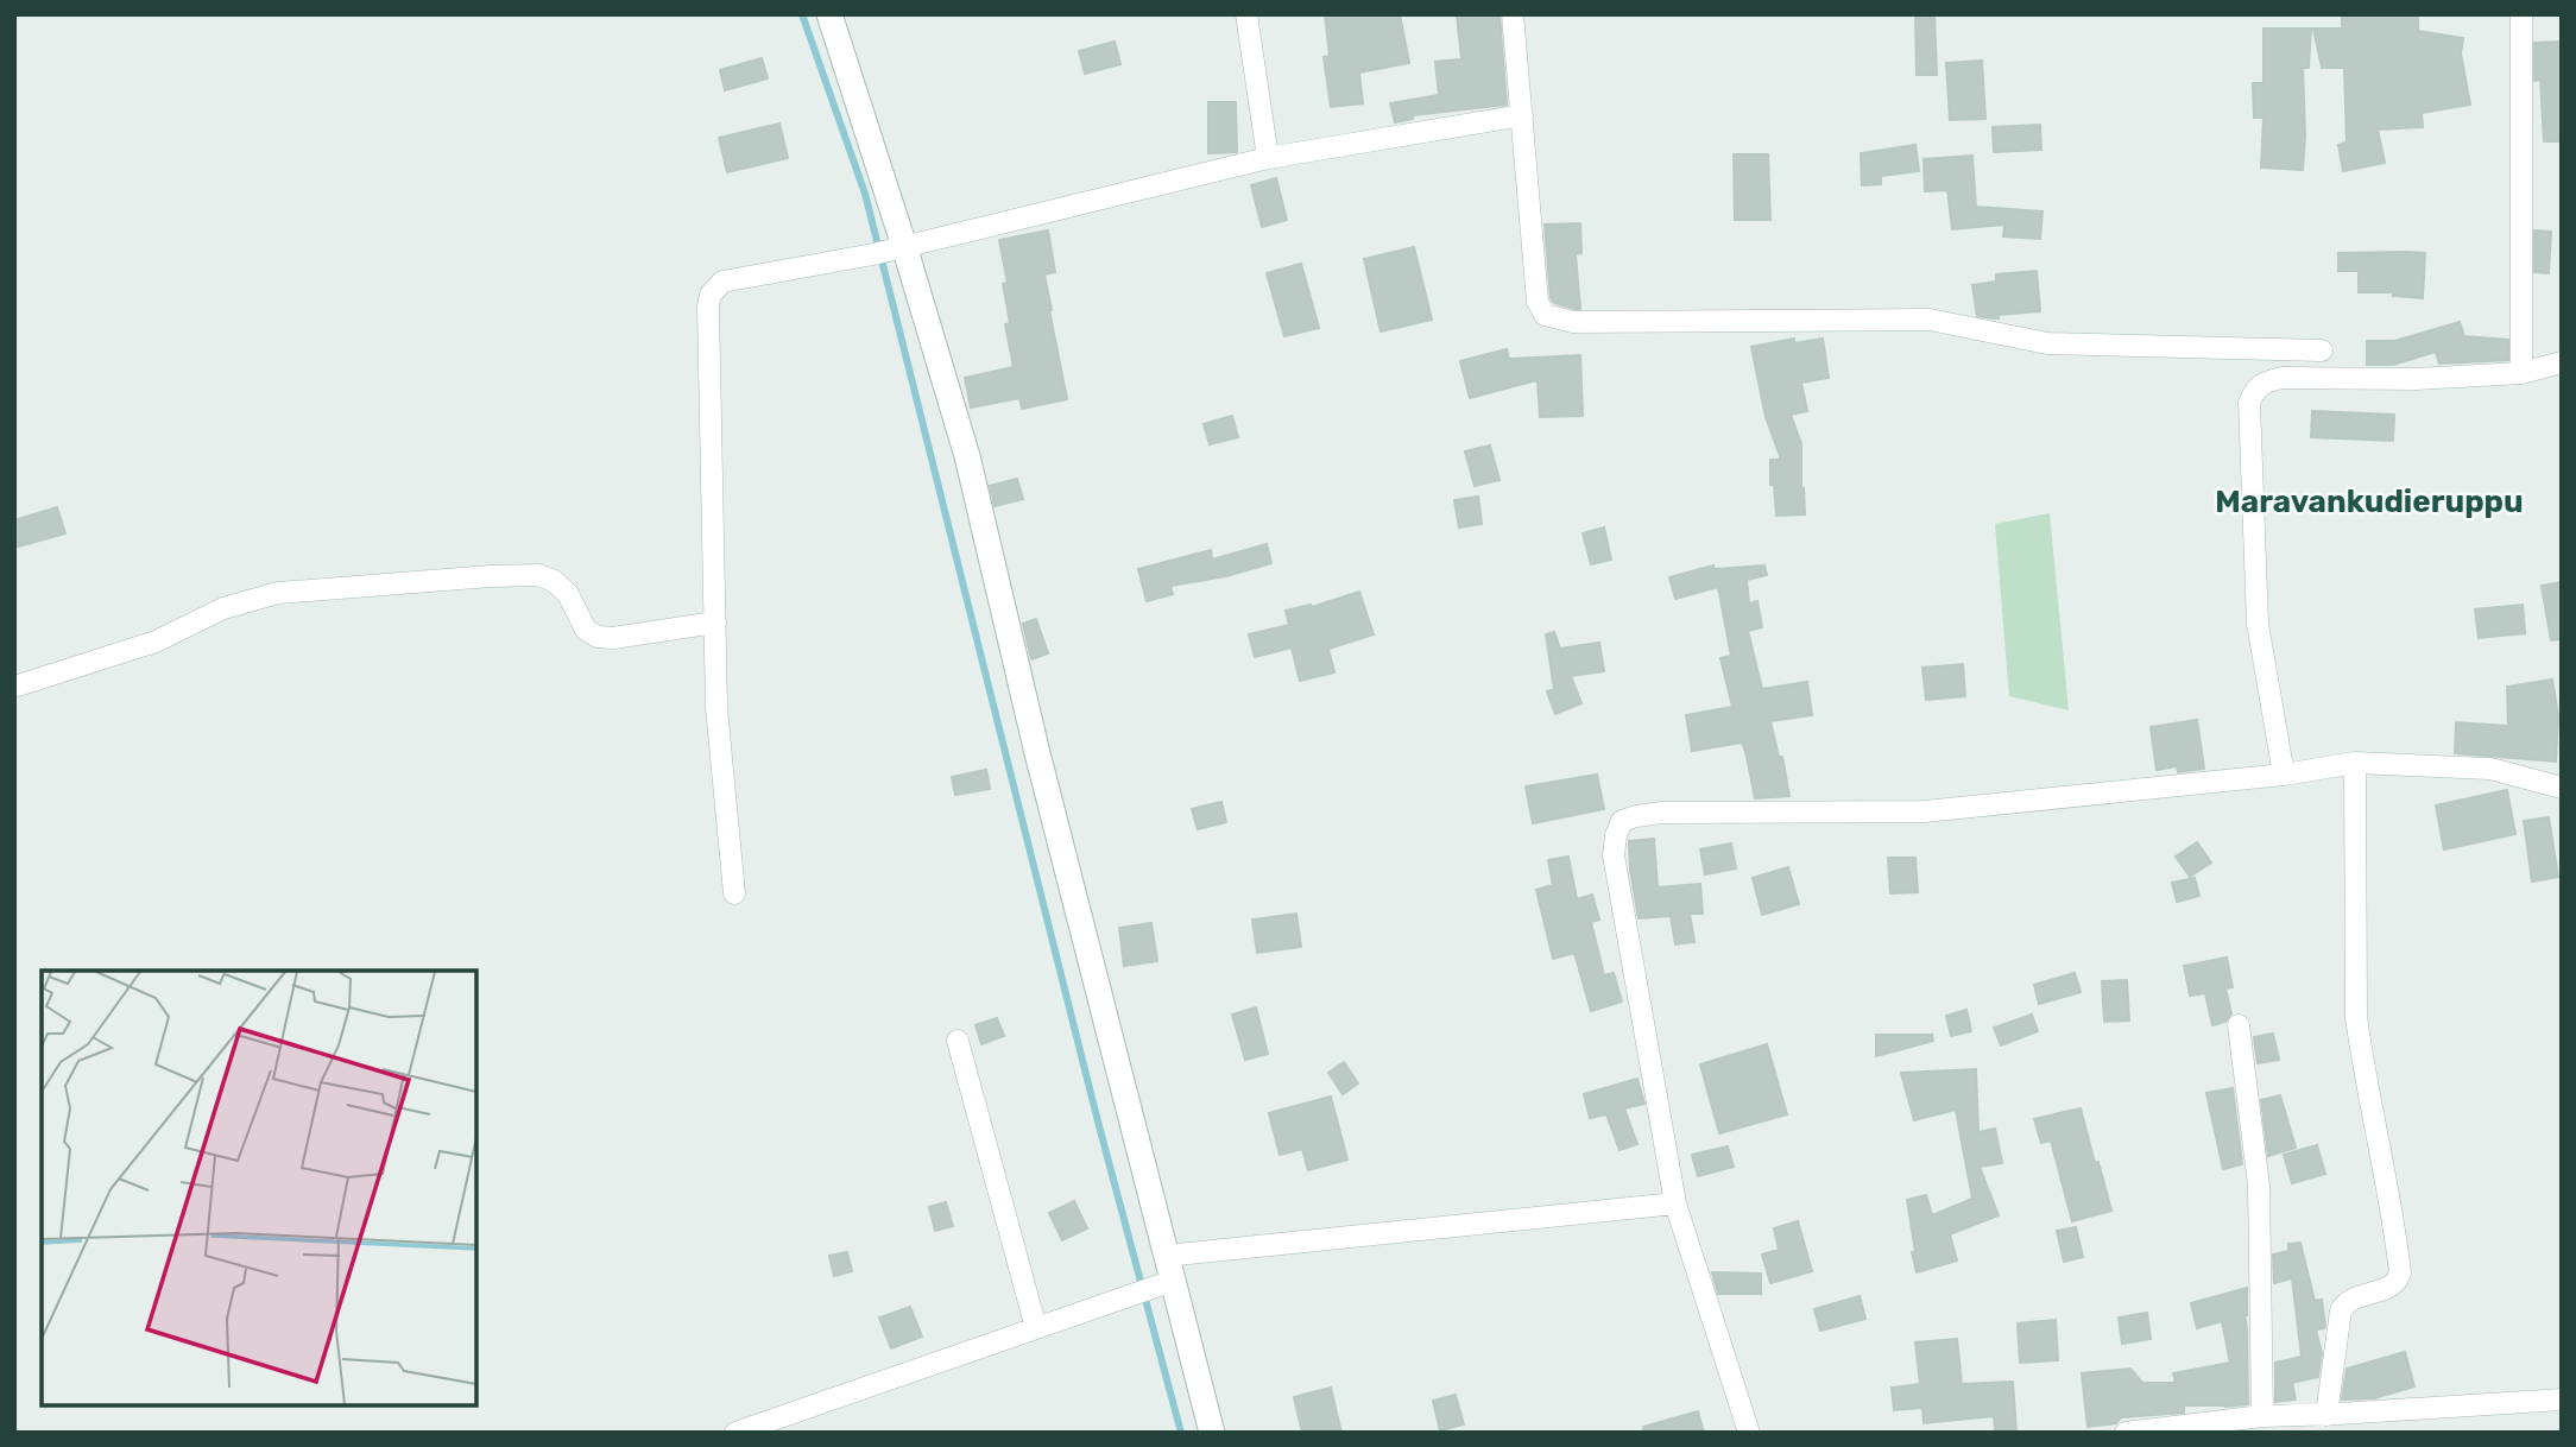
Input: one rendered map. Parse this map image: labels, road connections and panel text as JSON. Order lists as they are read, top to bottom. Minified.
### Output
{"districts":["Maravankudieruppu"]}
